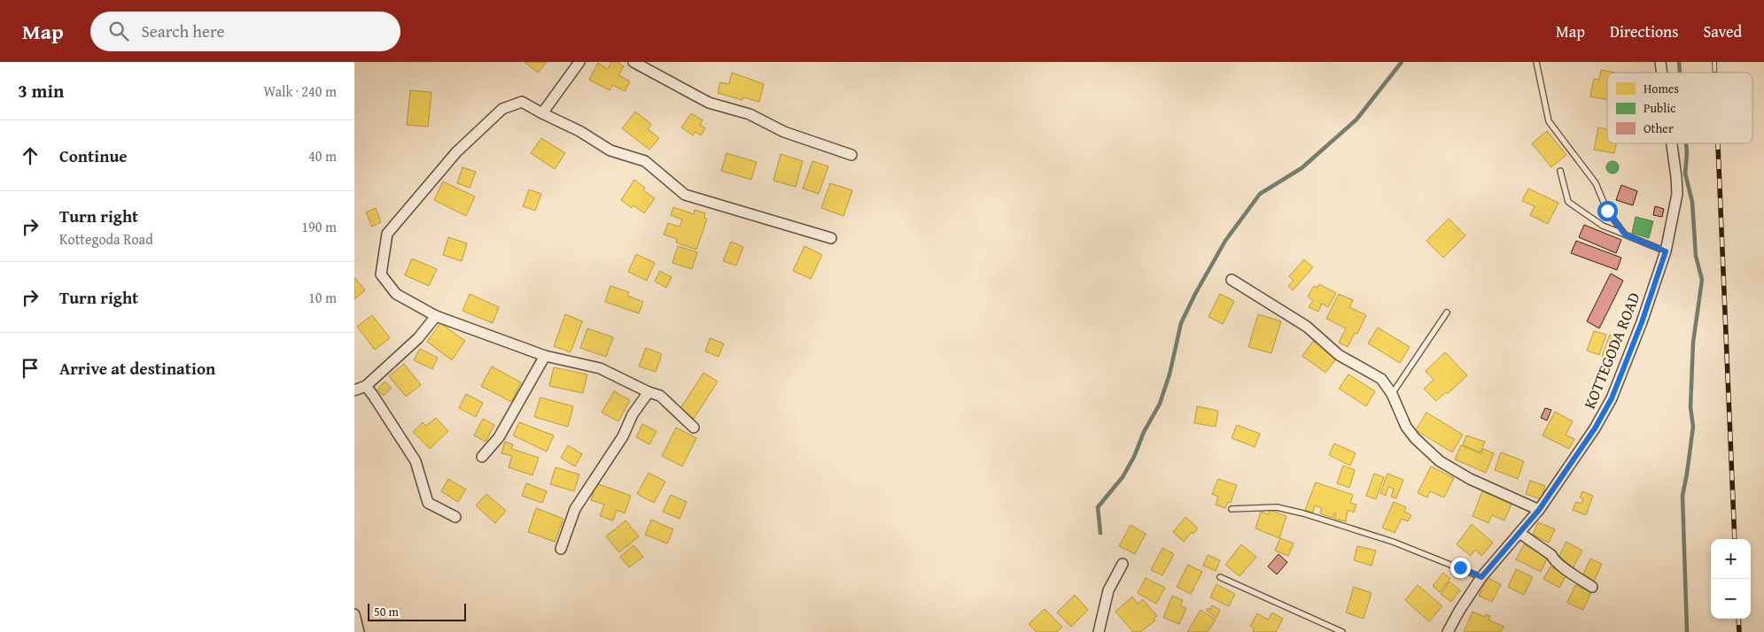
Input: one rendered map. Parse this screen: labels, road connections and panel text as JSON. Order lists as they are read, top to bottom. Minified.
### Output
{"streets":{"street":["KOTTEGODA ROAD"]},"legend":["Homes","Public","Other"],"scale_bar":"50 m","page":{"header":"Map","search":"Search here","nav":["Map","Directions","Saved"],"heading":["3 min","Walk · 240 m"],"list":[["Continue","40 m"],["Turn right","Kottegoda Road","190 m"],["Turn right","10 m"],"Arrive at destination"],"map_buttons":["+","−"],"scale":"50 m"}}
